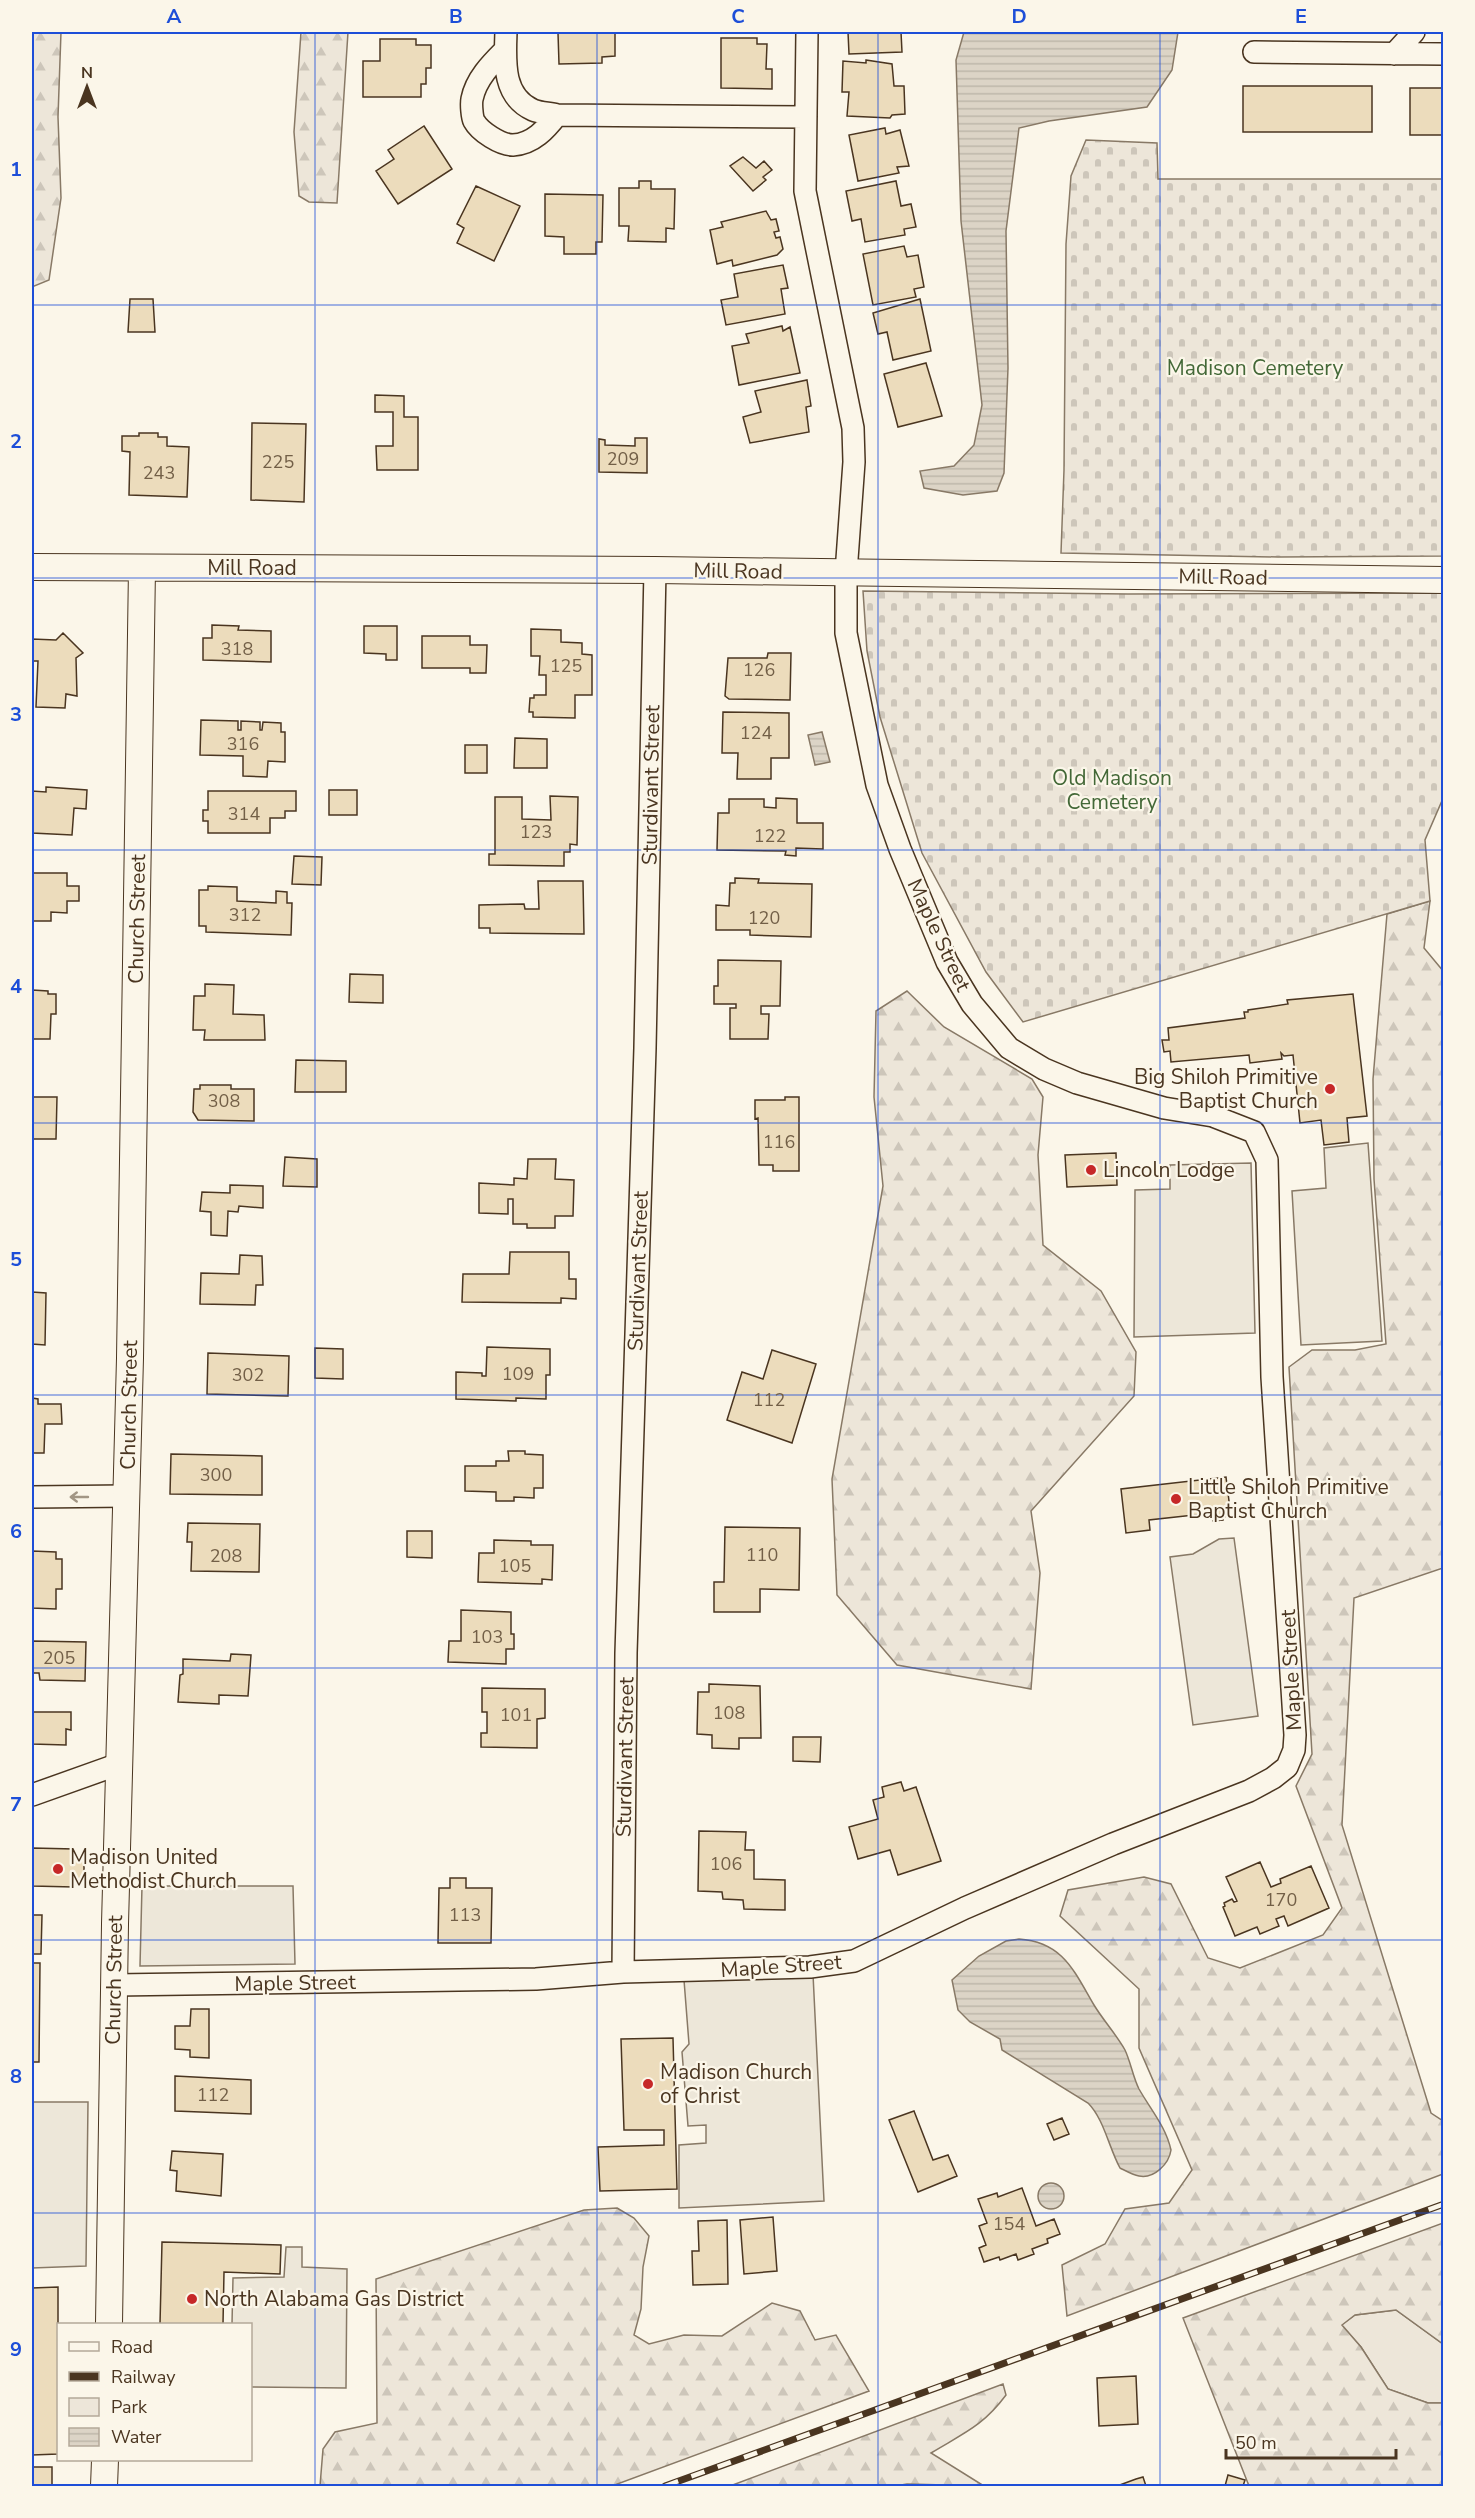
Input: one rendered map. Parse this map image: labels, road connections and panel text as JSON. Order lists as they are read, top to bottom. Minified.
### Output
{"streets":{"street":["Mill Road","Sturdivant Street","Church Street","Maple Street"]},"crossings":[["Mill Road","Sturdivant Street"],["Mill Road","Church Street"],["Mill Road","Maple Street"],["Sturdivant Street","Maple Street"],["Church Street","Maple Street"]],"parks":["Madison Cemetery","Old Madison Cemetery"],"places":["Big Shiloh Primitive Baptist Church","Lincoln Lodge","Little Shiloh Primitive Baptist Church","Madison United Methodist Church","Madison Church of Christ","North Alabama Gas District"],"house_numbers":["209","225","243","318","125","126","124","316","314","123","122","312","120","308","116","109","302","112","300","110","208","105","103","205","108","101","106","170","113","112","154"],"legend":["Road","Railway","Park","Water"],"scale_bar":"50 m","north":"top","grid":{"columns":["A","B","C","D","E"],"rows":["1","2","3","4","5","6","7","8","9"]}}
